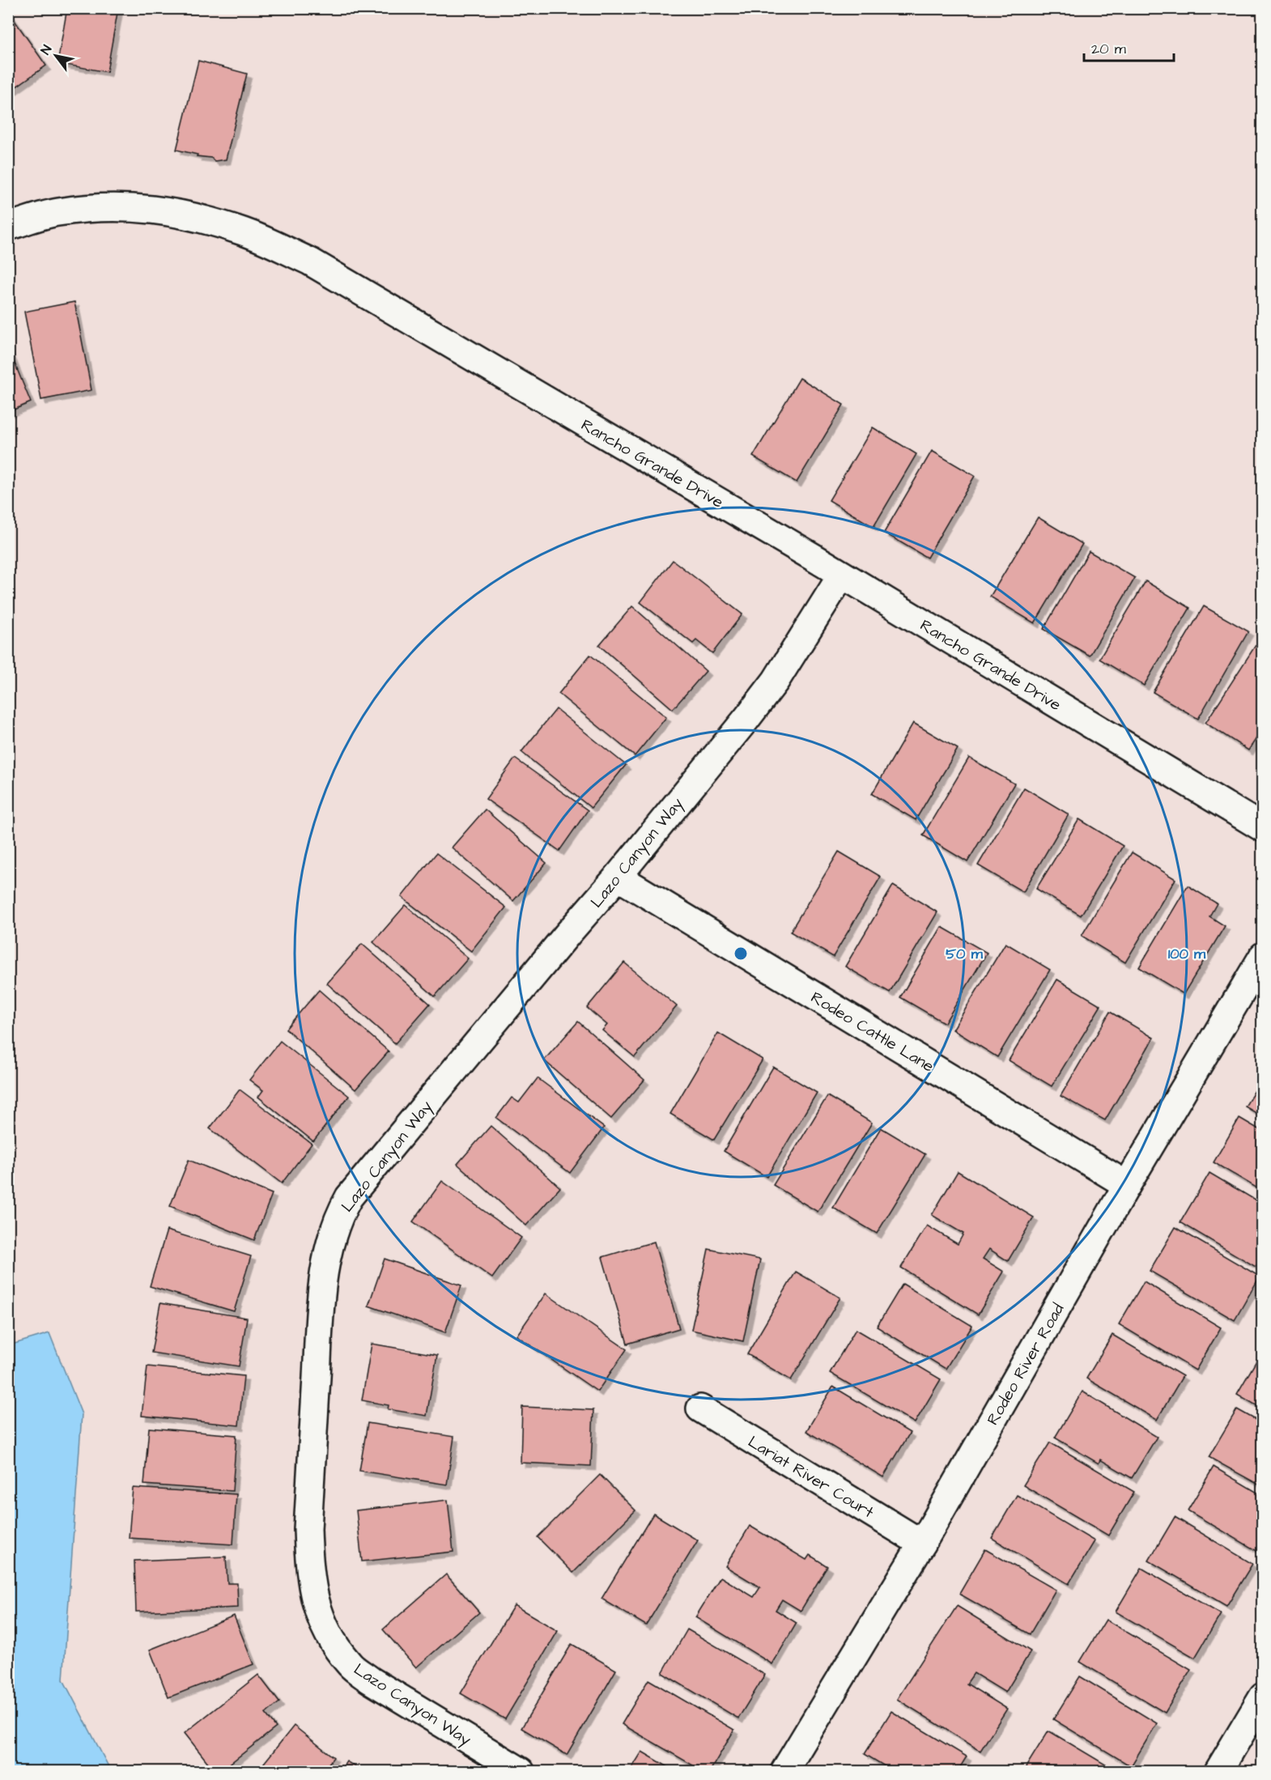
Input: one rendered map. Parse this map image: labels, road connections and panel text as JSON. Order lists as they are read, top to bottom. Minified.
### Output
{"streets":{"street":["Rancho Grande Drive","Lazo Canyon Way","Rodeo Cattle Lane","Rodeo River Road","Lariat River Court"]},"crossings":[["Rancho Grande Drive","Lazo Canyon Way"],["Lazo Canyon Way","Rodeo Cattle Lane"],["Rodeo Cattle Lane","Rodeo River Road"],["Rodeo River Road","Lariat River Court"]],"scale_bar":"20 m","north":"top left","rings":["50 m","100 m"]}
